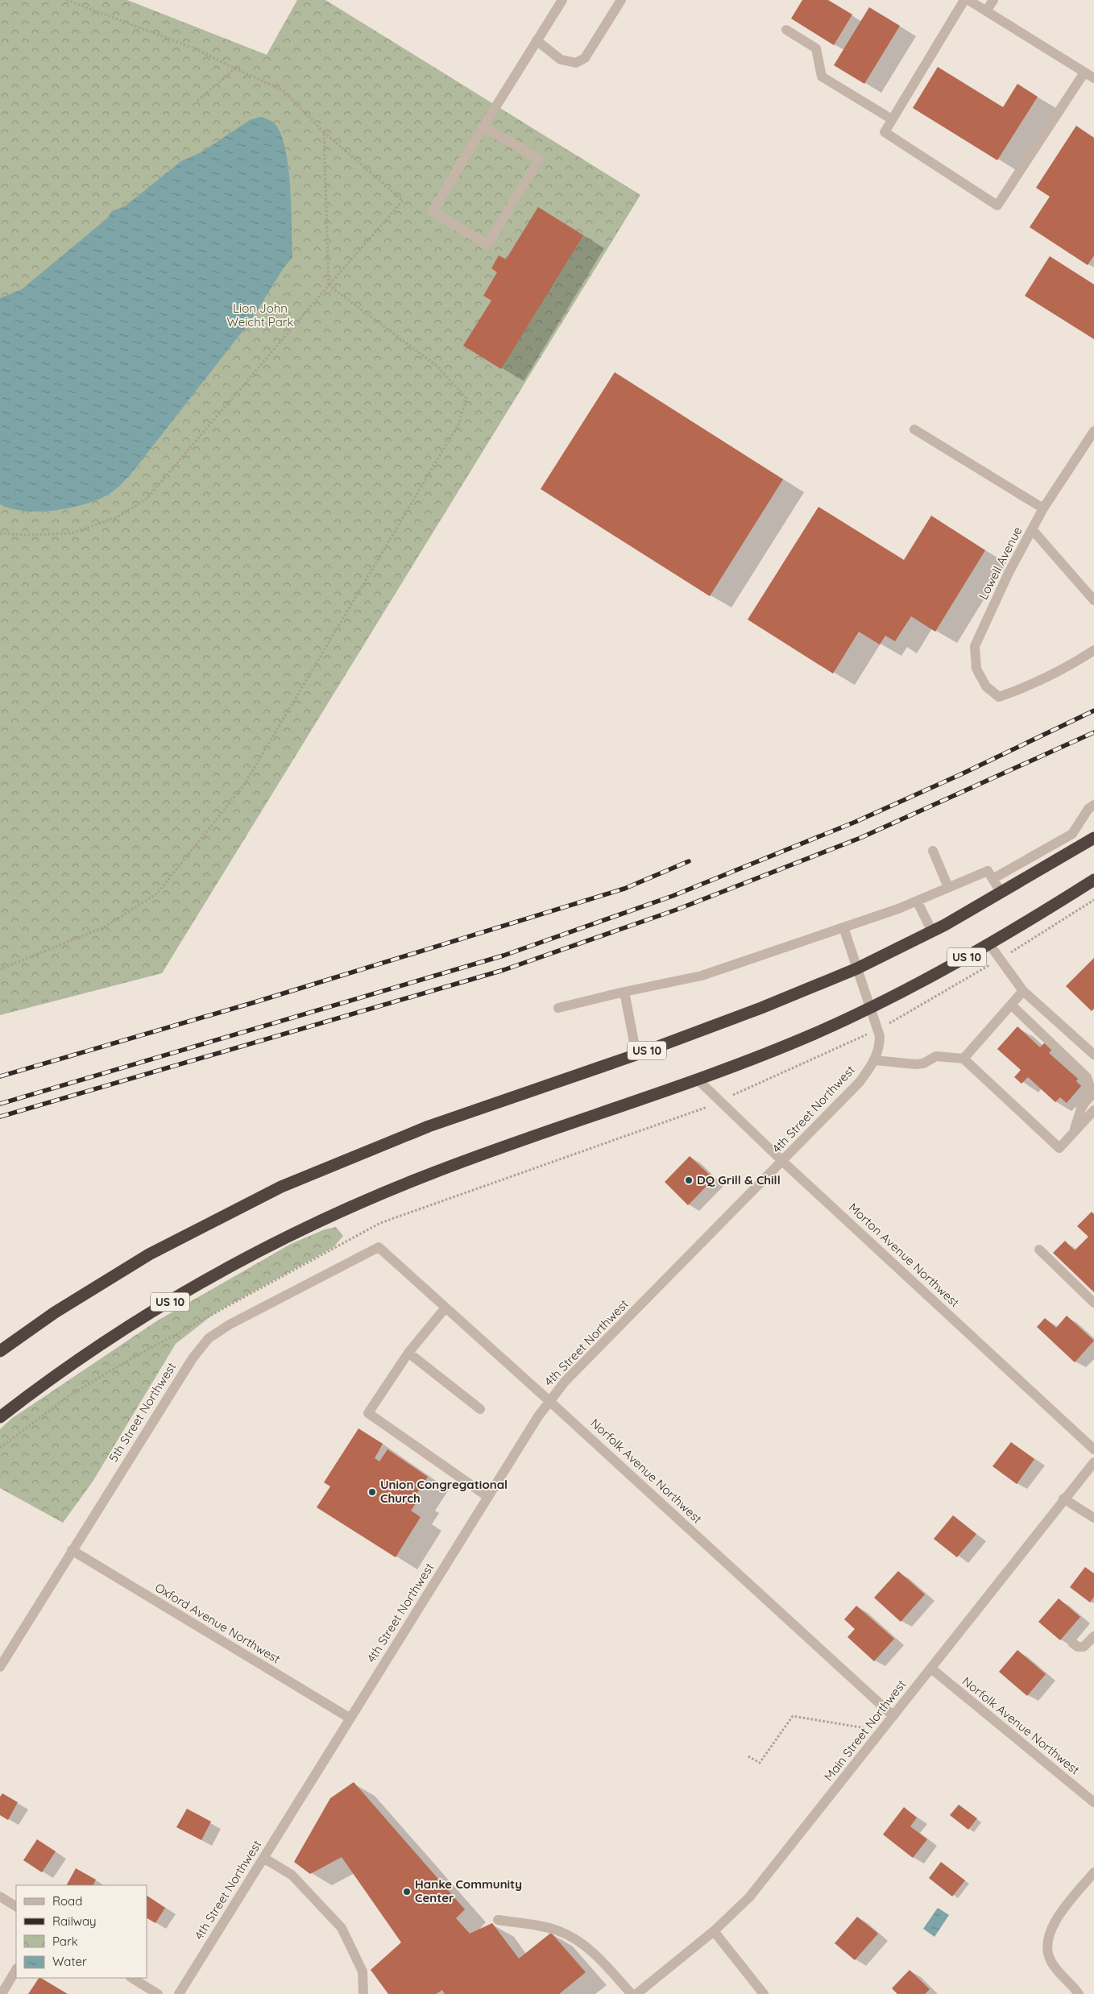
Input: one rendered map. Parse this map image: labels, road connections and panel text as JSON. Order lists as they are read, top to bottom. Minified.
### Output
{"streets":{"highway":["US 10"],"street":["Lowell Avenue","4th Street Northwest","Morton Avenue Northwest","5th Street Northwest","Norfolk Avenue Northwest","Oxford Avenue Northwest","Main Street Northwest"]},"crossings":[["US 10","4th Street Northwest"],["US 10","Morton Avenue Northwest"],["4th Street Northwest","Morton Avenue Northwest"],["4th Street Northwest","Norfolk Avenue Northwest"],["4th Street Northwest","Oxford Avenue Northwest"],["5th Street Northwest","Norfolk Avenue Northwest"],["5th Street Northwest","Oxford Avenue Northwest"],["Norfolk Avenue Northwest","Main Street Northwest"]],"parks":["Lion John Weicht Park"],"places":["DQ Grill & Chill","Union Congregational Church","Hanke Community Center"],"legend":["Road","Railway","Park","Water"]}
